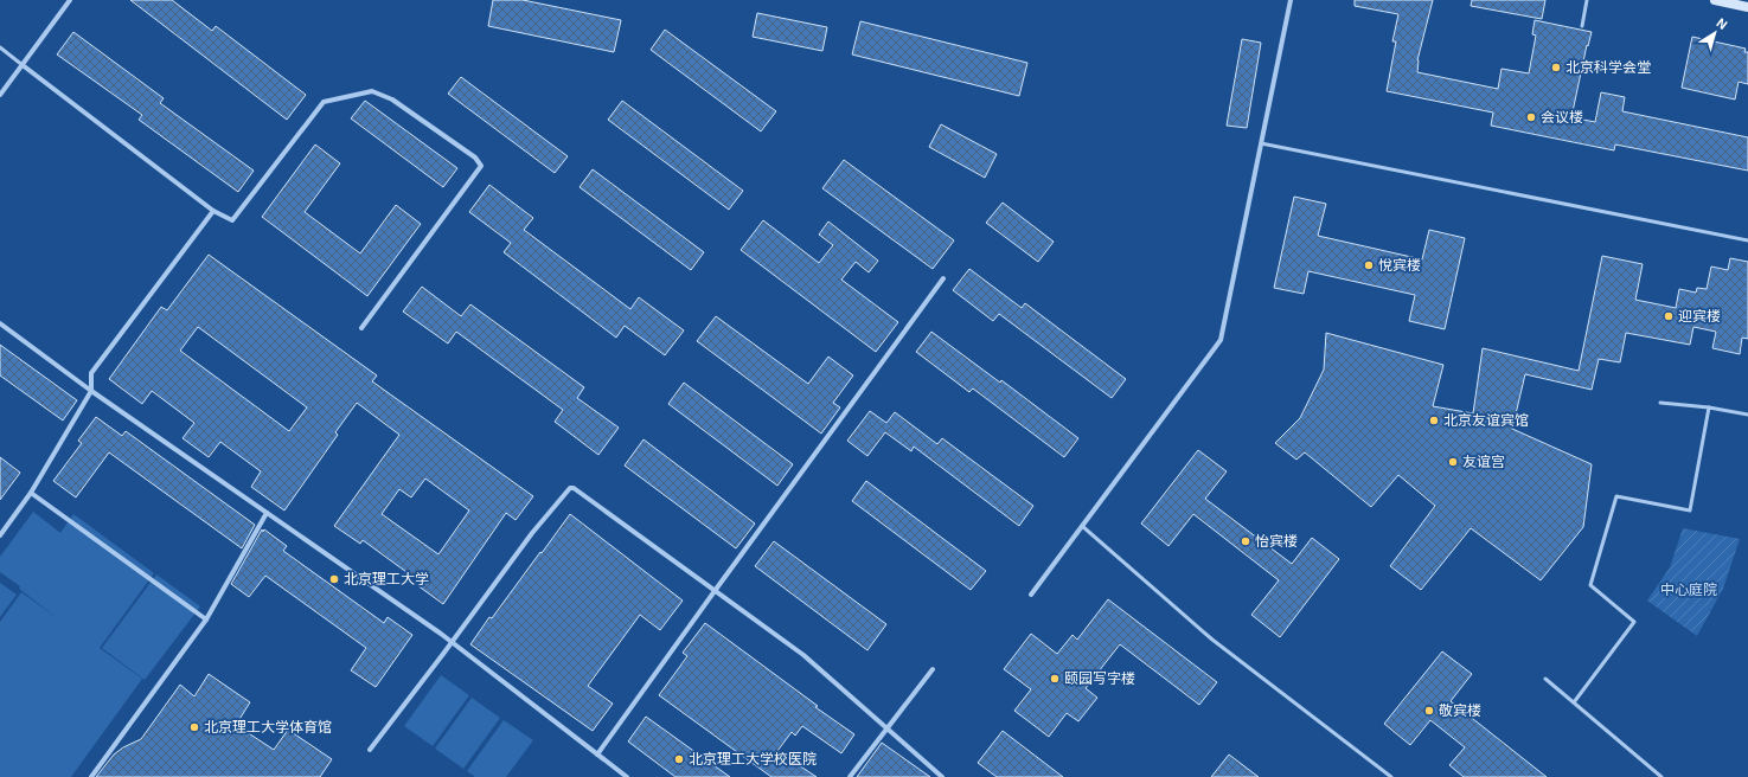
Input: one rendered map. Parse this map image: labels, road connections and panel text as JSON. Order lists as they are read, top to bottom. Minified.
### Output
{"parks":["中心庭院"],"places":["北京科学会堂","会议楼","悅宾楼","迎宾楼","北京友谊宾馆","友谊宫","怡宾楼","北京理工大学","颐园写字楼","敬宾楼","北京理工大学体育馆","北京理工大学校医院"],"north":"top right"}
